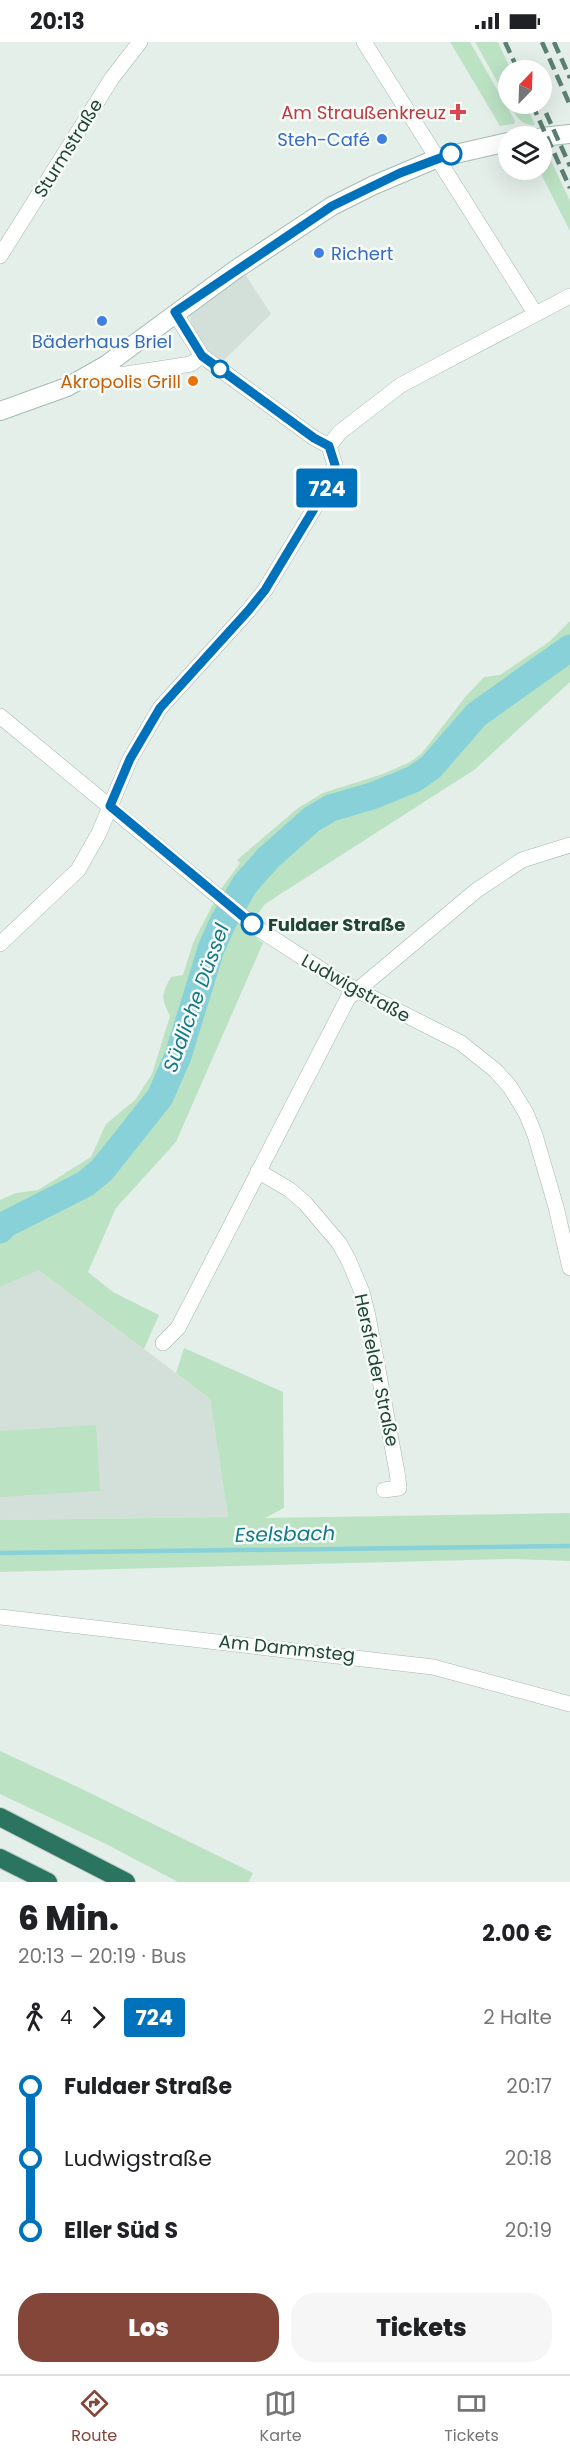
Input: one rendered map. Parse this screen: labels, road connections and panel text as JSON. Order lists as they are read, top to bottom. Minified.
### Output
{"streets":{"street":["Sturmstraße","Ludwigstraße","Hersfelder Straße","Am Dammsteg"]},"water":["Südliche Düssel","Eselsbach"],"places":{"health":["Am Straußenkreuz"],"other":["Steh-Café","Richert","Bäderhaus Briel","Akropolis Grill","Fuldaer Straße"]},"lines":["bus line 724"],"north":"top right","page":{"status":"20:13","on_map":"724","heading":["6 Min.","20:13 – 20:19 · Bus","2.00 €"],"legs":["4","724","2 Halte"],"list":[{"name":"Fuldaer Straße","value":"20:17"},{"name":"Ludwigstraße","value":"20:18"},{"name":"Eller Süd S","value":"20:19"}],"buttons":["Los","Tickets"],"tabs":["Route","Karte","Tickets"]}}
